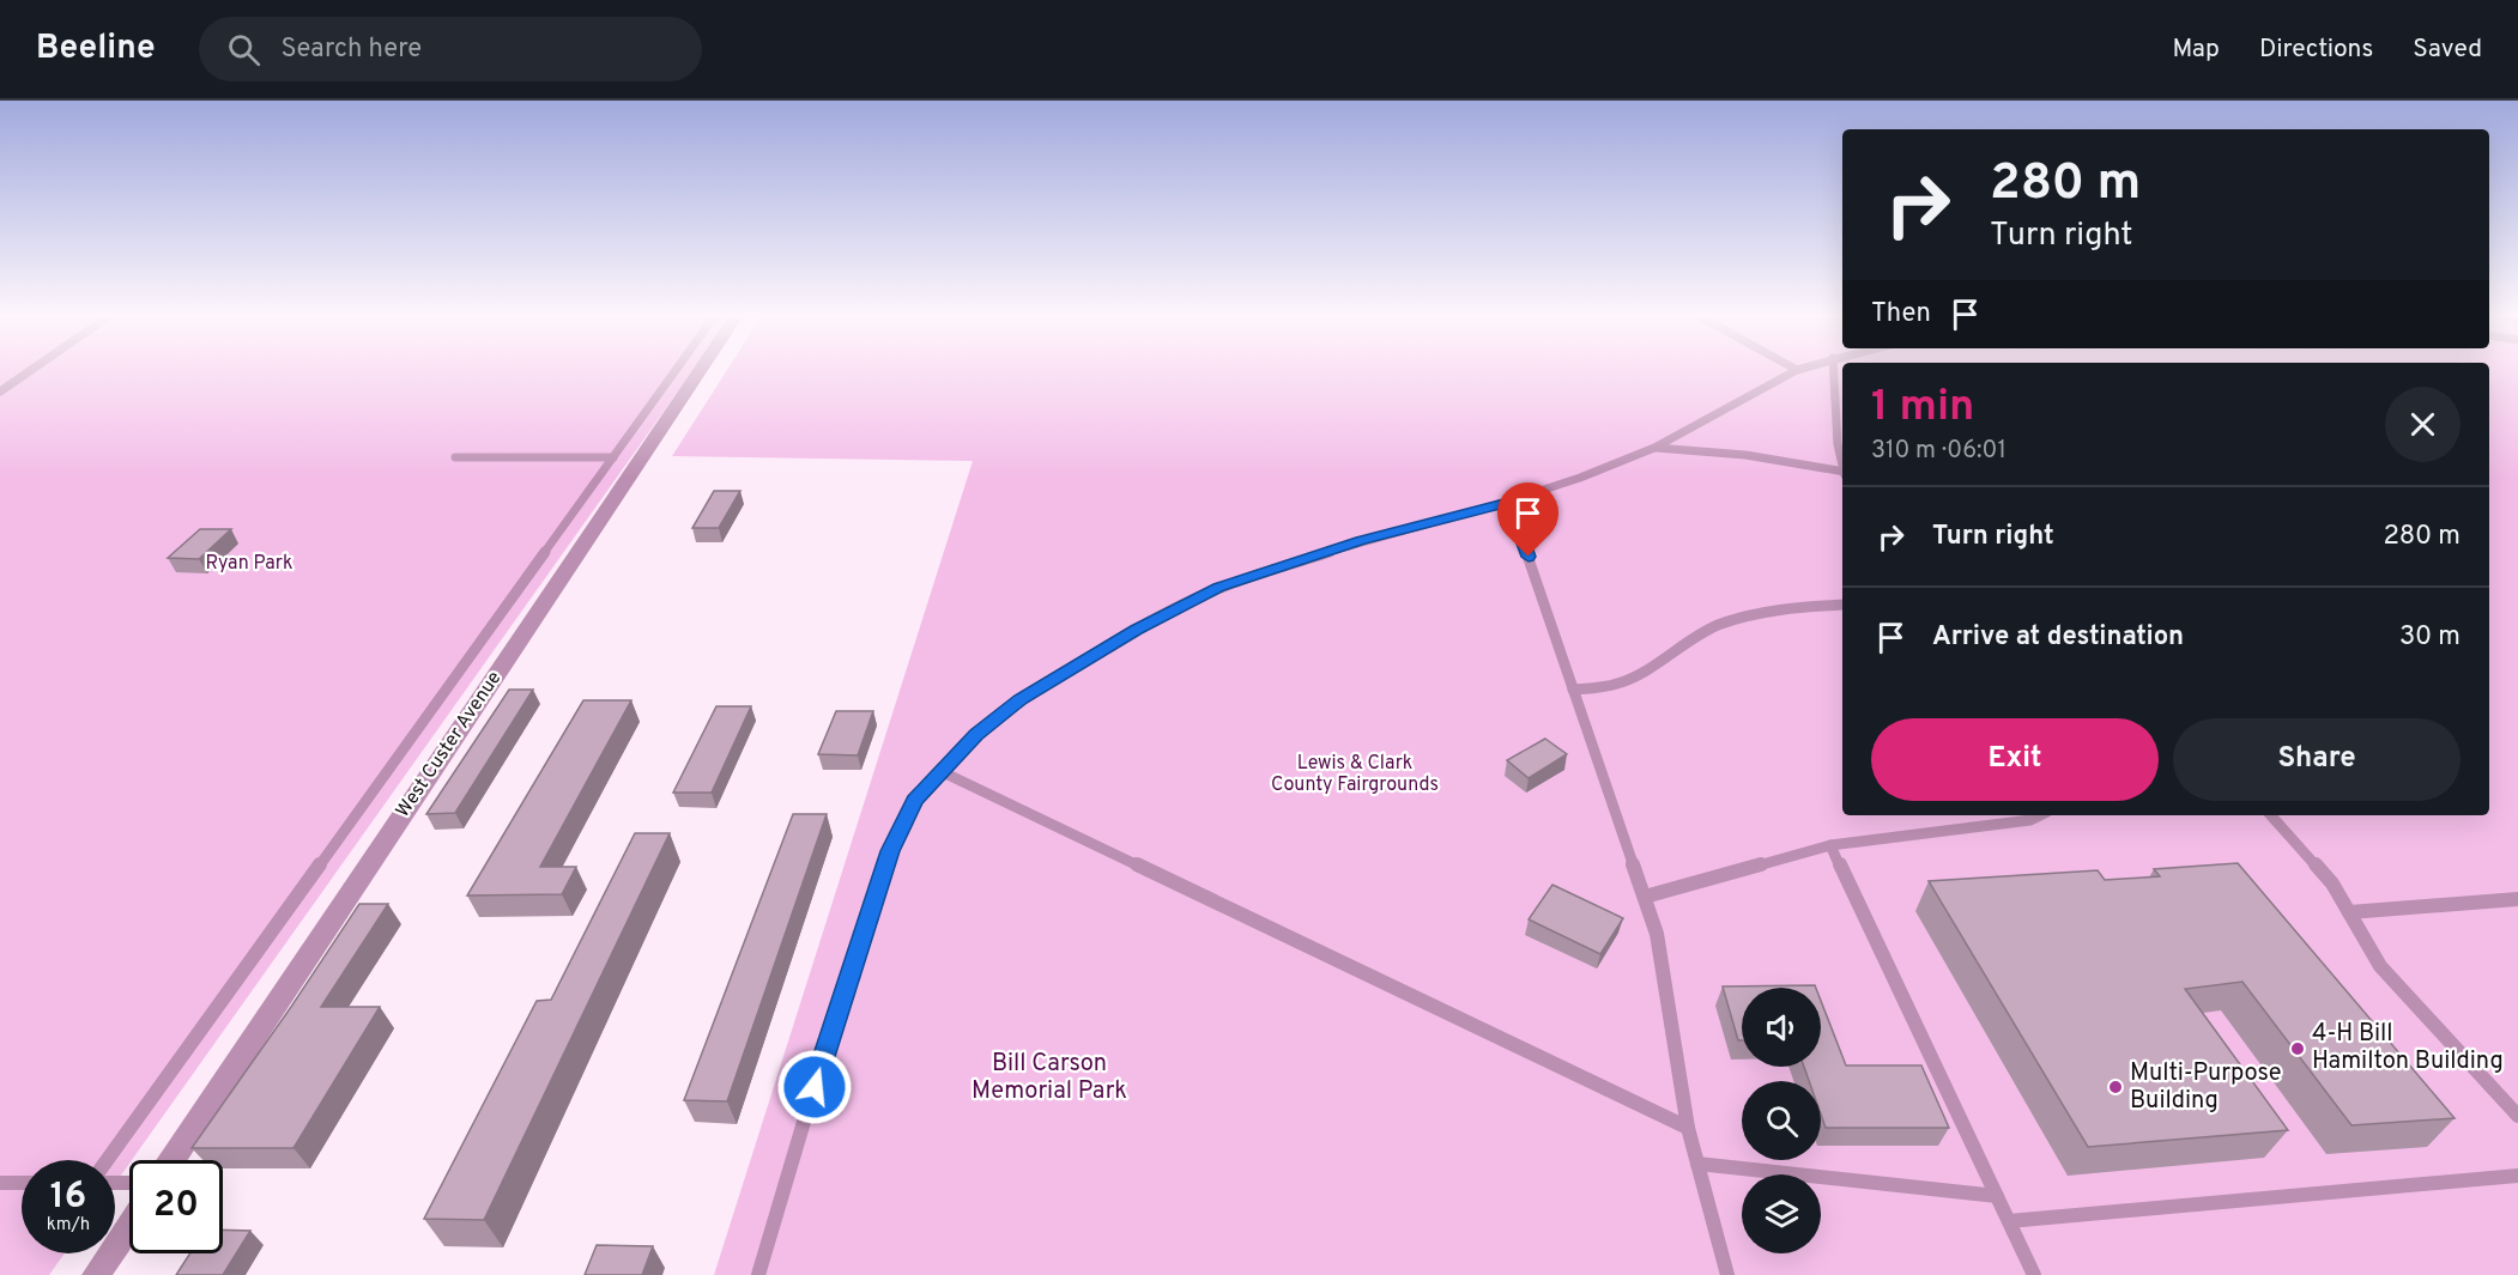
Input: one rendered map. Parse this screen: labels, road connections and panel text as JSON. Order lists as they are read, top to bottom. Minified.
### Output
{"streets":{"street":["West Custer Avenue"]},"parks":["Ryan Park","Lewis & Clark County Fairgrounds","Bill Carson Memorial Park"],"places":["4-H Bill Hamilton Building","Multi-Purpose Building"],"page":{"header":"Beeline","search":"Search here","nav":["Map","Directions","Saved"],"turn":["280 m","Turn right"],"then":"Then","heading":["1 min","310 m · 06:01"],"list":[{"name":"Turn right","value":"280 m"},{"name":"Arrive at destination","value":"30 m"}],"buttons":["Exit","Share"],"speed":"16 km/h","limit":"20"}}
